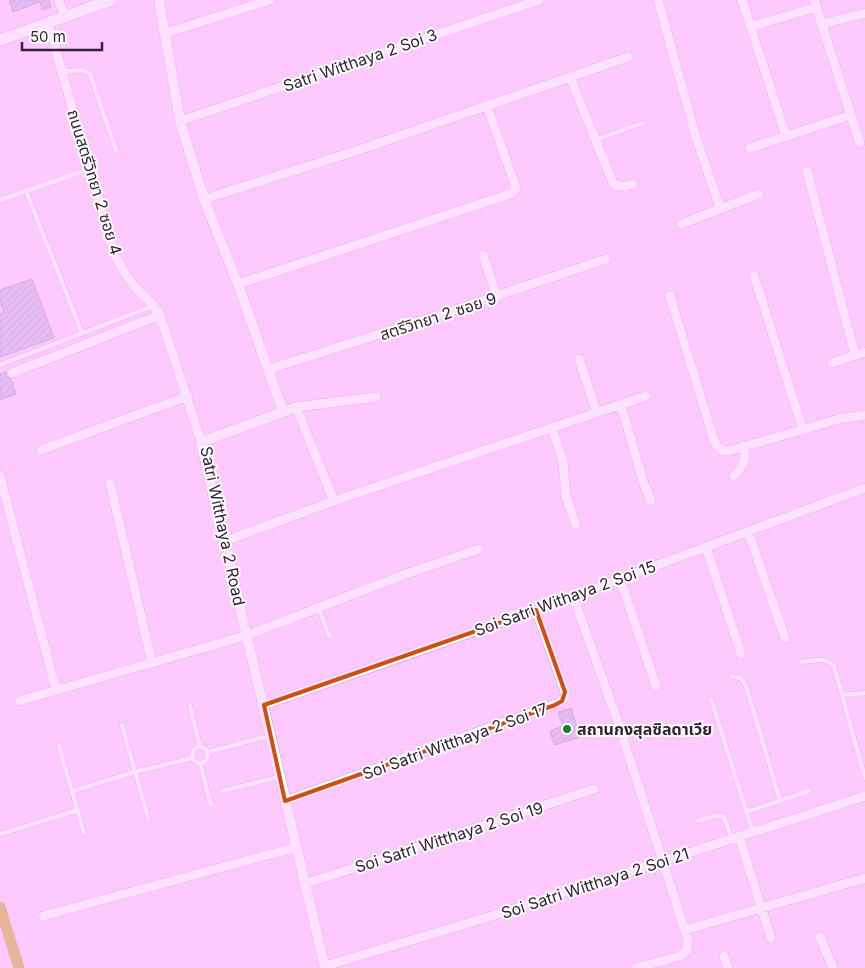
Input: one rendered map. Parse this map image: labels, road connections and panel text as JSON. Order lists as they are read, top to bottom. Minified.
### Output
{"streets":{"street":["Satri Witthaya 2 Soi 3","ถนนสตรีวิทยา 2 ซอย 4","สตรีวิทยา 2 ซอย 9","Satri Witthaya 2 Road","Soi Satri Withaya 2 Soi 15","Soi Satri Witthaya 2 Soi 17","Soi Satri Witthaya 2 Soi 19","Soi Satri Witthaya 2 Soi 21"]},"crossings":[["ถนนสตรีวิทยา 2 ซอย 4","Satri Witthaya 2 Road"],["Satri Witthaya 2 Road","Soi Satri Withaya 2 Soi 15"],["Satri Witthaya 2 Road","Soi Satri Witthaya 2 Soi 17"],["Satri Witthaya 2 Road","Soi Satri Witthaya 2 Soi 19"],["Satri Witthaya 2 Road","Soi Satri Witthaya 2 Soi 21"],["Soi Satri Withaya 2 Soi 15","Soi Satri Witthaya 2 Soi 17"]],"places":["สถานกงสุลซิลดาเวีย"],"scale_bar":"50 m"}
